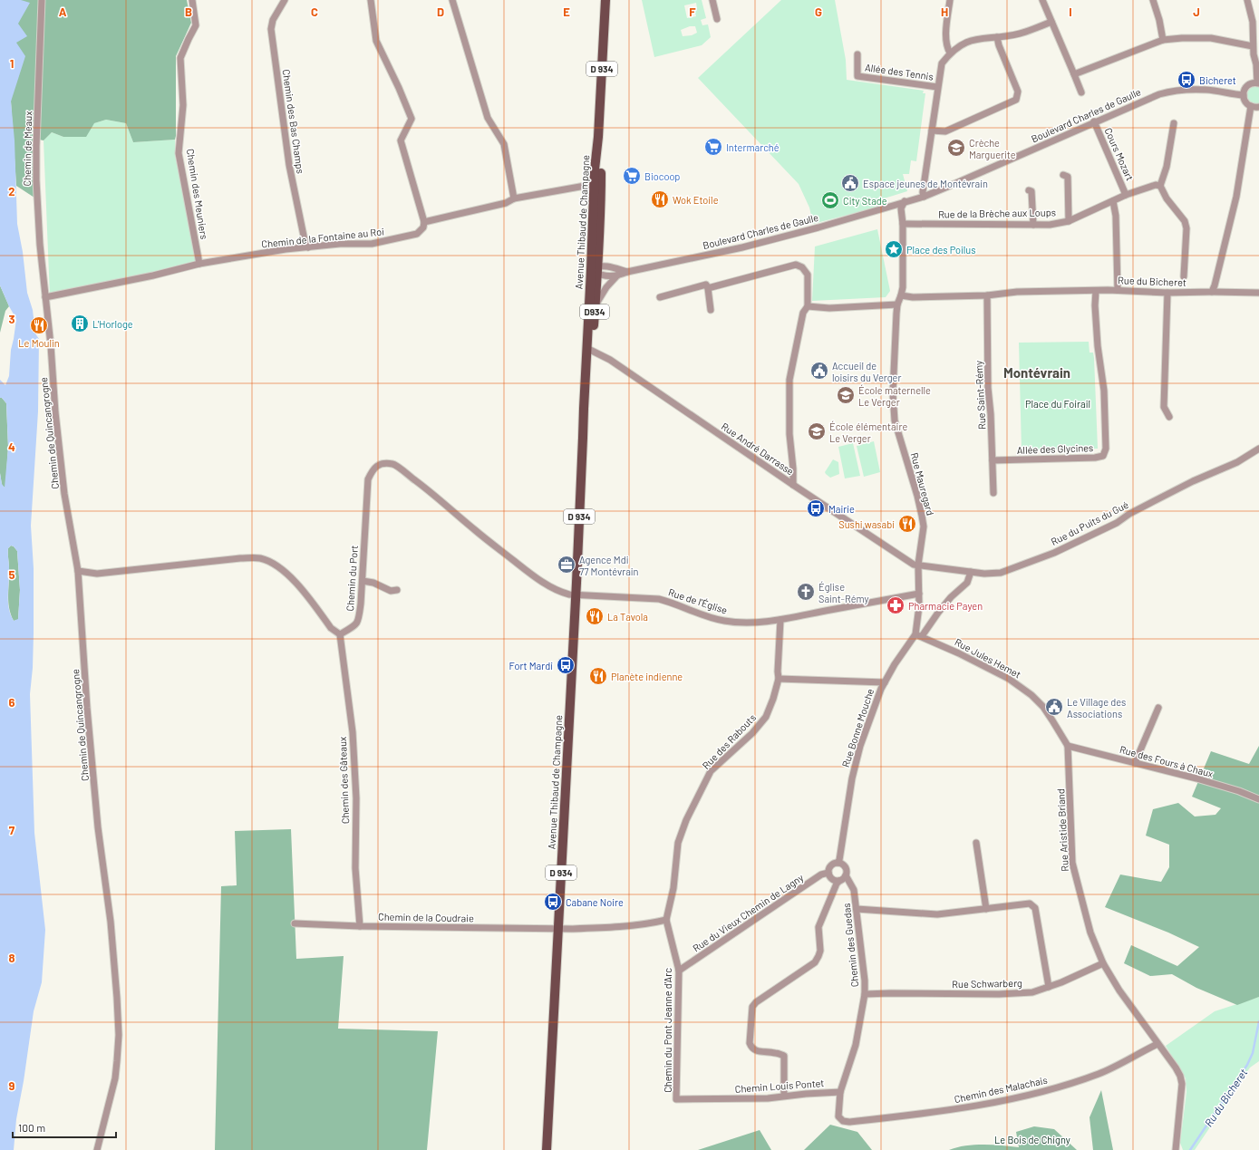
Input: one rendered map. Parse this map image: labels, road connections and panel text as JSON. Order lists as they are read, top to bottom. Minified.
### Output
{"streets":{"main road":["D 934","Avenue Thibaud de Champagne","D934"],"street":["Allée des Tennis","Boulevard Charles de Gaulle","Chemin des Bas Champs","Chemin de Meaux","Cours Mozart","Chemin des Meuniers","Rue de la Brèche aux Loups","Chemin de la Fontaine au Roi","Rue du Bicheret","Rue Saint-Rémy","Chemin de Quincangrogne","Rue André Darrasse","Allée des Glycines","Rue Mauregard","Rue du Puits du Gué","Chemin du Port","Rue de l'Église","Rue Jules Hemet","Rue Bonne Mouche","Rue des Rabouts","Rue des Fours à Chaux","Chemin des Gâteaux","Rue Aristide Briand","Rue du Vieux Chemin de Lagny","Chemin de la Coudraie","Chemin des Guedas","Rue Schwarberg","Chemin du Pont Jeanne d'Arc","Chemin Louis Pontet","Chemin des Malachais"]},"crossings":[["Boulevard Charles de Gaulle","Cours Mozart"],["Boulevard Charles de Gaulle","Avenue Thibaud de Champagne"],["Boulevard Charles de Gaulle","Rue Mauregard"],["Chemin des Bas Champs","Chemin de la Fontaine au Roi"],["Chemin de Meaux","Chemin de la Fontaine au Roi"],["Chemin de Meaux","Chemin de Quincangrogne"],["Cours Mozart","Rue de la Brèche aux Loups"],["Chemin des Meuniers","Chemin de la Fontaine au Roi"],["Rue de la Brèche aux Loups","Rue Mauregard"],["Avenue Thibaud de Champagne","Rue André Darrasse"],["Avenue Thibaud de Champagne","Chemin du Port"],["Avenue Thibaud de Champagne","Rue de l'Église"],["Avenue Thibaud de Champagne","Chemin de la Coudraie"],["Chemin de la Fontaine au Roi","Chemin de Quincangrogne"],["Rue du Bicheret","Rue Saint-Rémy"],["Rue du Bicheret","Allée des Glycines"],["Rue du Bicheret","Rue Mauregard"],["Rue Saint-Rémy","Allée des Glycines"],["Rue André Darrasse","Rue Mauregard"],["Rue André Darrasse","Rue du Puits du Gué"],["Rue Mauregard","Rue du Puits du Gué"],["Rue du Puits du Gué","Rue Bonne Mouche"],["Chemin du Port","Rue de l'Église"],["Chemin du Port","Chemin des Gâteaux"],["Rue de l'Église","Rue des Rabouts"],["Rue Jules Hemet","Rue Bonne Mouche"],["Rue Jules Hemet","Rue des Fours à Chaux"],["Rue Jules Hemet","Rue Aristide Briand"],["Rue Bonne Mouche","Rue du Vieux Chemin de Lagny"],["Rue Bonne Mouche","Chemin des Guedas"],["Rue des Rabouts","Chemin du Pont Jeanne d'Arc"],["Rue des Fours à Chaux","Rue Aristide Briand"],["Chemin des Gâteaux","Chemin de la Coudraie"],["Rue Aristide Briand","Rue Schwarberg"],["Rue Aristide Briand","Chemin des Malachais"],["Rue du Vieux Chemin de Lagny","Chemin des Guedas"],["Rue du Vieux Chemin de Lagny","Chemin du Pont Jeanne d'Arc"],["Chemin des Guedas","Rue Schwarberg"],["Chemin des Guedas","Chemin Louis Pontet"],["Chemin des Guedas","Chemin des Malachais"],["Chemin du Pont Jeanne d'Arc","Chemin Louis Pontet"]],"districts":["Montévrain"],"water":["Ru du Bicheret"],"parks":["Place du Foirail","Le Bois de Chigny"],"places":{"bus stop":["Bicheret","Mairie","Fort Mardi","Cabane Noire"],"supermarket":["Intermarché","Biocoop"],"school or university":["Crèche Marguerite","École maternelle Le Verger","École élémentaire Le Verger"],"public building":["Espace jeunes de Montévrain","Accueil de loisirs du Verger","Le Village des Associations"],"restaurant":["Wok Etoile","Le Moulin","Sushi wasabi","La Tavola","Planète indienne"],"sports":["City Stade"],"place":["Place des Poilus"],"building":["L'Horloge"],"office":["Agence Mdi 77 Montévrain"],"church":["Église Saint-Rémy"],"pharmacy":["Pharmacie Payen"]},"scale_bar":"100 m","grid":{"columns":["A","B","C","D","E","F","G","H","I","J"],"rows":["1","2","3","4","5","6","7","8","9"]}}
